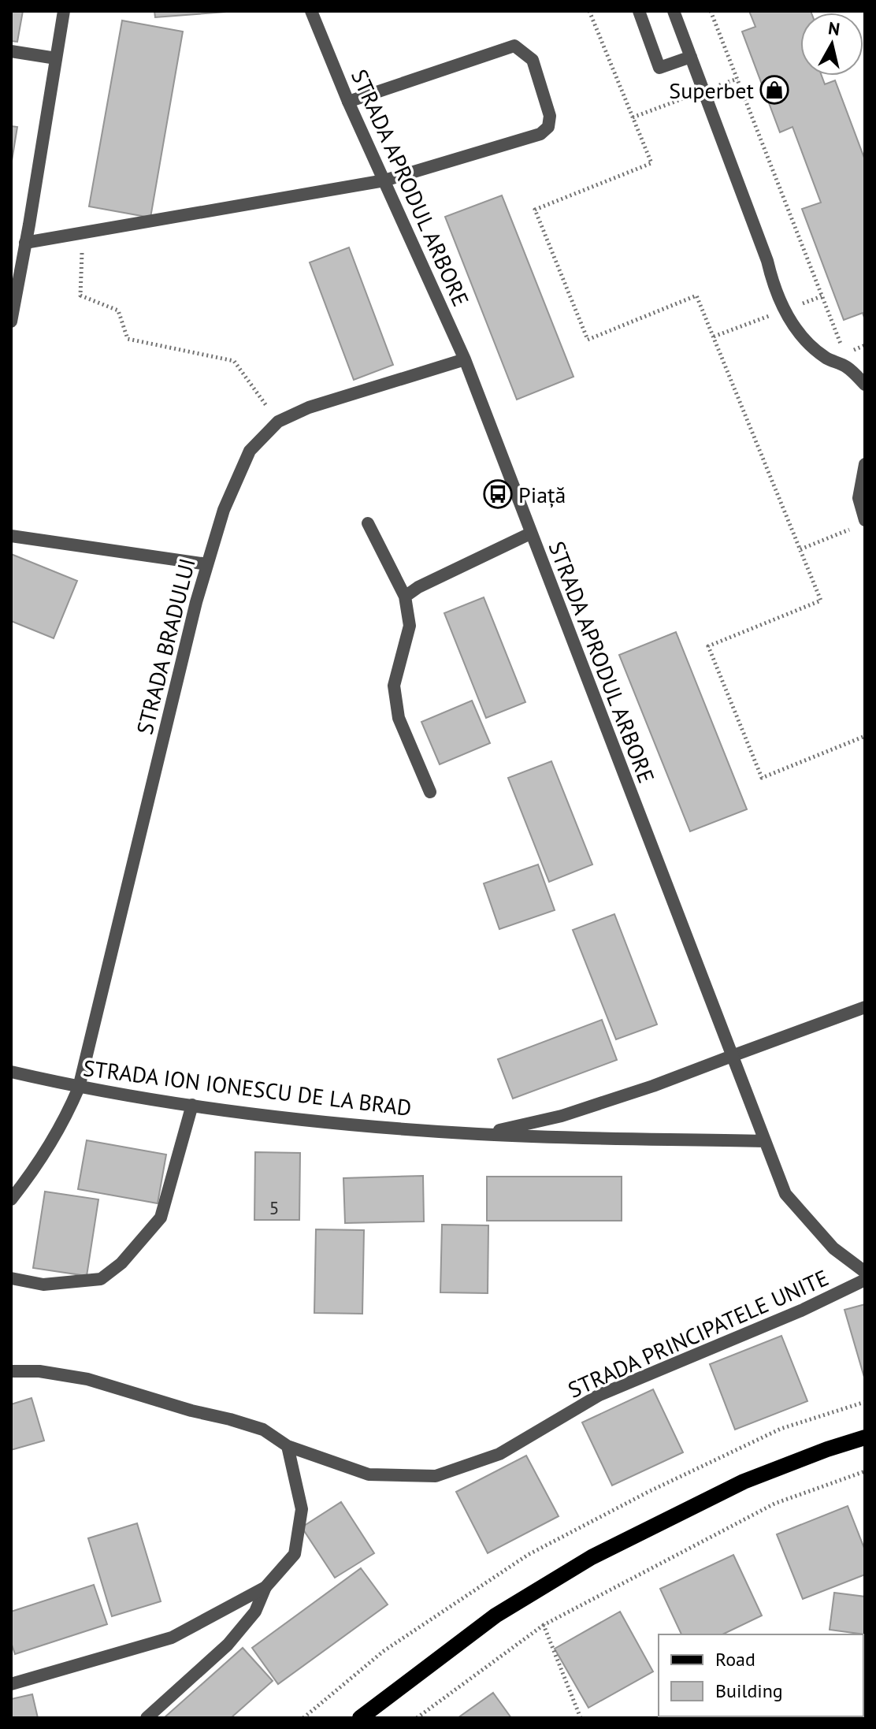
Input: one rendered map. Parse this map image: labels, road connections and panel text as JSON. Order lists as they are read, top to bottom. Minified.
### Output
{"streets":{"street":["STRADA APRODUL ARBORE","STRADA BRADULUI","STRADA ION IONESCU DE LA BRAD","STRADA PRINCIPATELE UNITE"]},"crossings":[["STRADA APRODUL ARBORE","STRADA BRADULUI"],["STRADA APRODUL ARBORE","STRADA ION IONESCU DE LA BRAD"],["STRADA BRADULUI","STRADA ION IONESCU DE LA BRAD"]],"places":{"shop":["Superbet"],"bus stop":["Piață"]},"house_numbers":["5"],"legend":["Road","Building"],"north":"top"}
